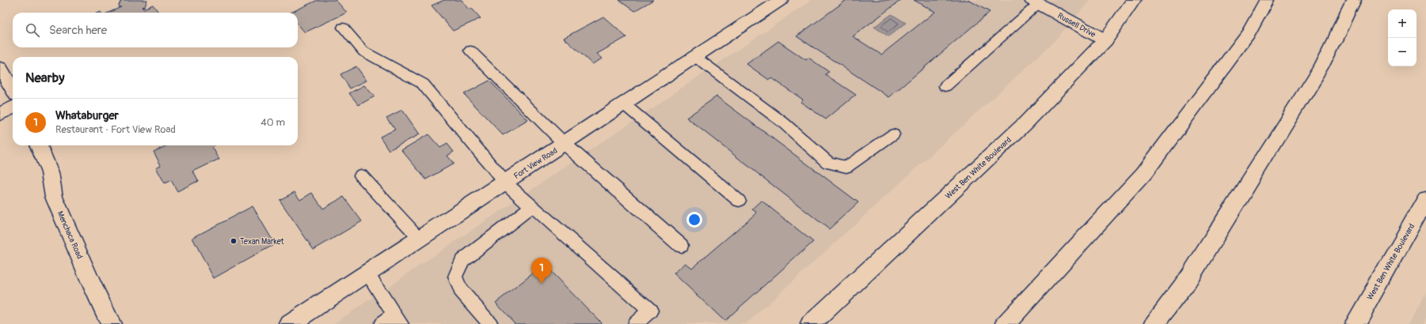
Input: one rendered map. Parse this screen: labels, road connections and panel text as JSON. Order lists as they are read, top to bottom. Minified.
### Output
{"streets":{"main road":["Russell Drive","Fort View Road","West Ben White Boulevard","Menchaca Road"]},"crossings":[["Russell Drive","West Ben White Boulevard"]],"places":["Texan Market"],"page":{"map_buttons":["+","−"],"search":"Search here","heading":"Nearby","list":[{"mark":"1","name":"Whataburger","note":"Restaurant · Fort View Road","value":"40 m"}],"pins":"1"}}
